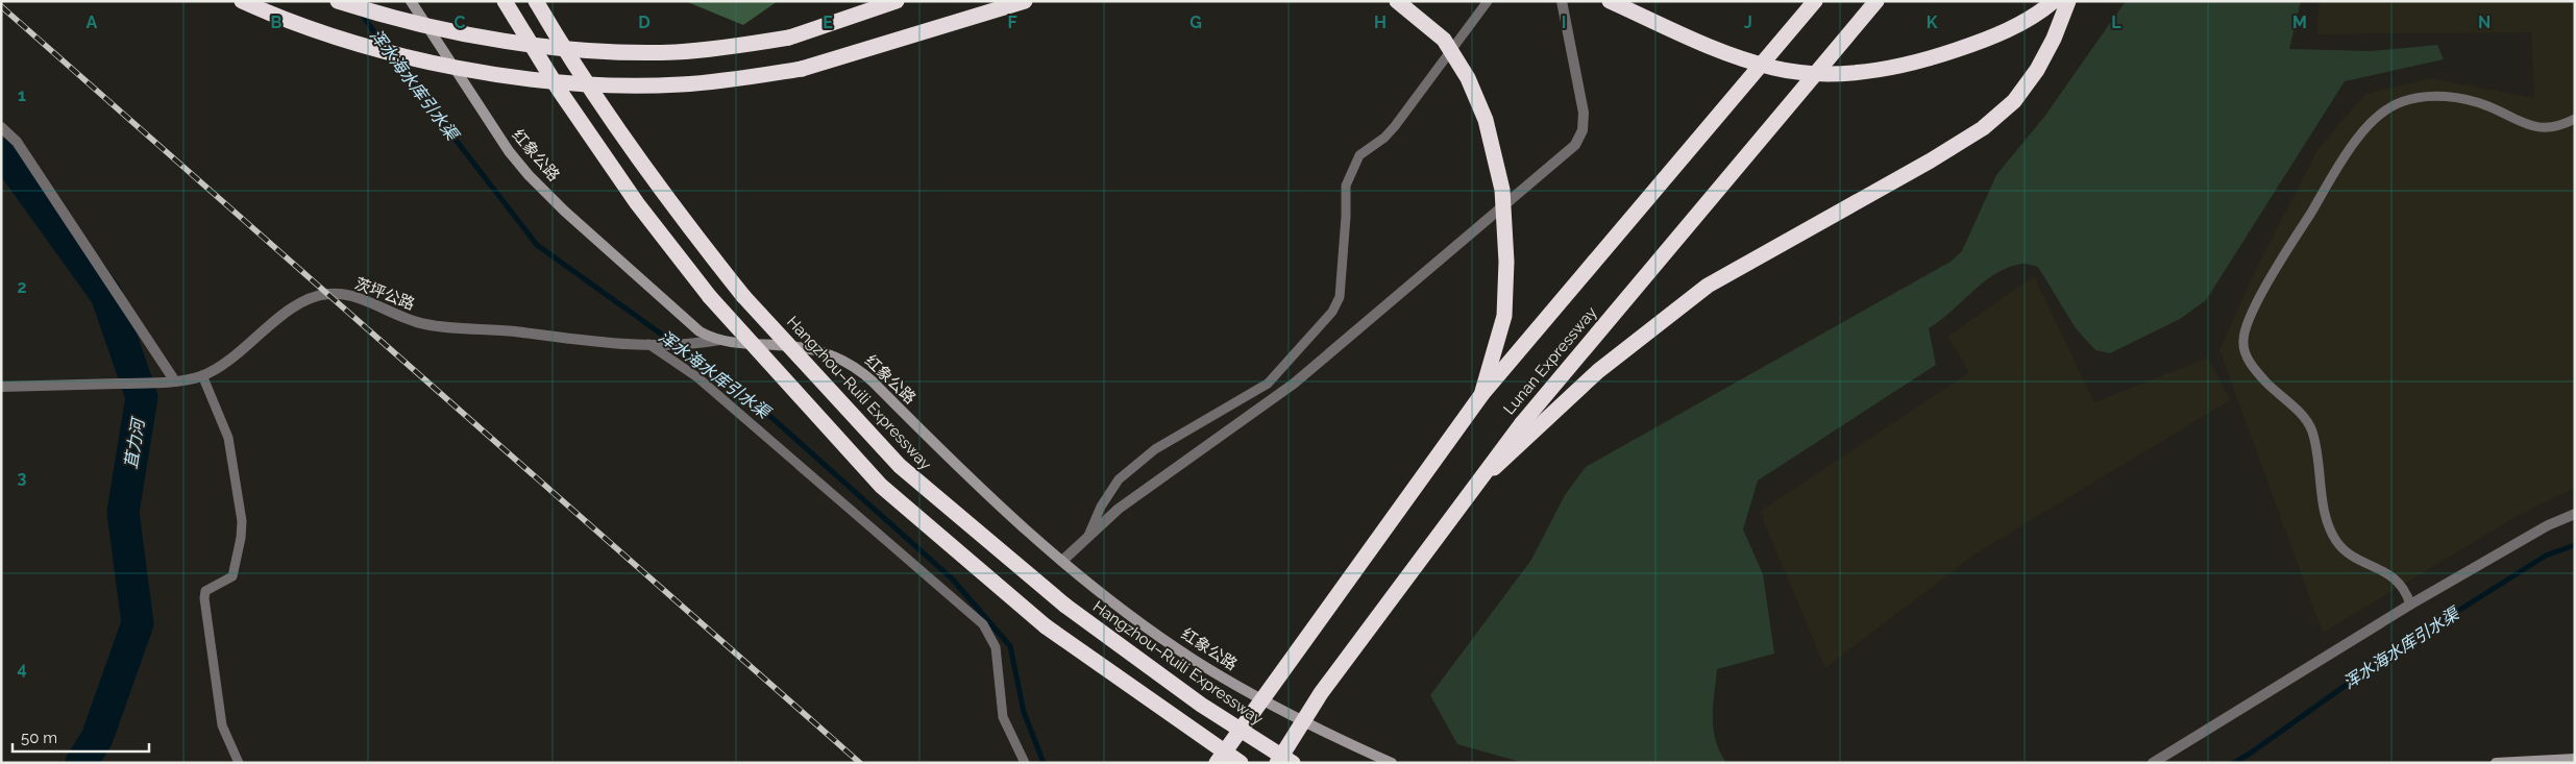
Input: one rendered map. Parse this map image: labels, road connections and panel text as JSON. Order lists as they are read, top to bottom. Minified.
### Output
{"streets":{"highway":["Lunan Expressway","Hangzhou–Ruili Expressway"],"main road":["红象公路"],"street":["茨坪公路"]},"crossings":[["红象公路","茨坪公路"]],"water":["浑水海水库引水渠","苴力河"],"scale_bar":"50 m","grid":{"columns":["A","B","C","D","E","F","G","H","I","J","K","L","M","N"],"rows":["1","2","3","4"]}}
